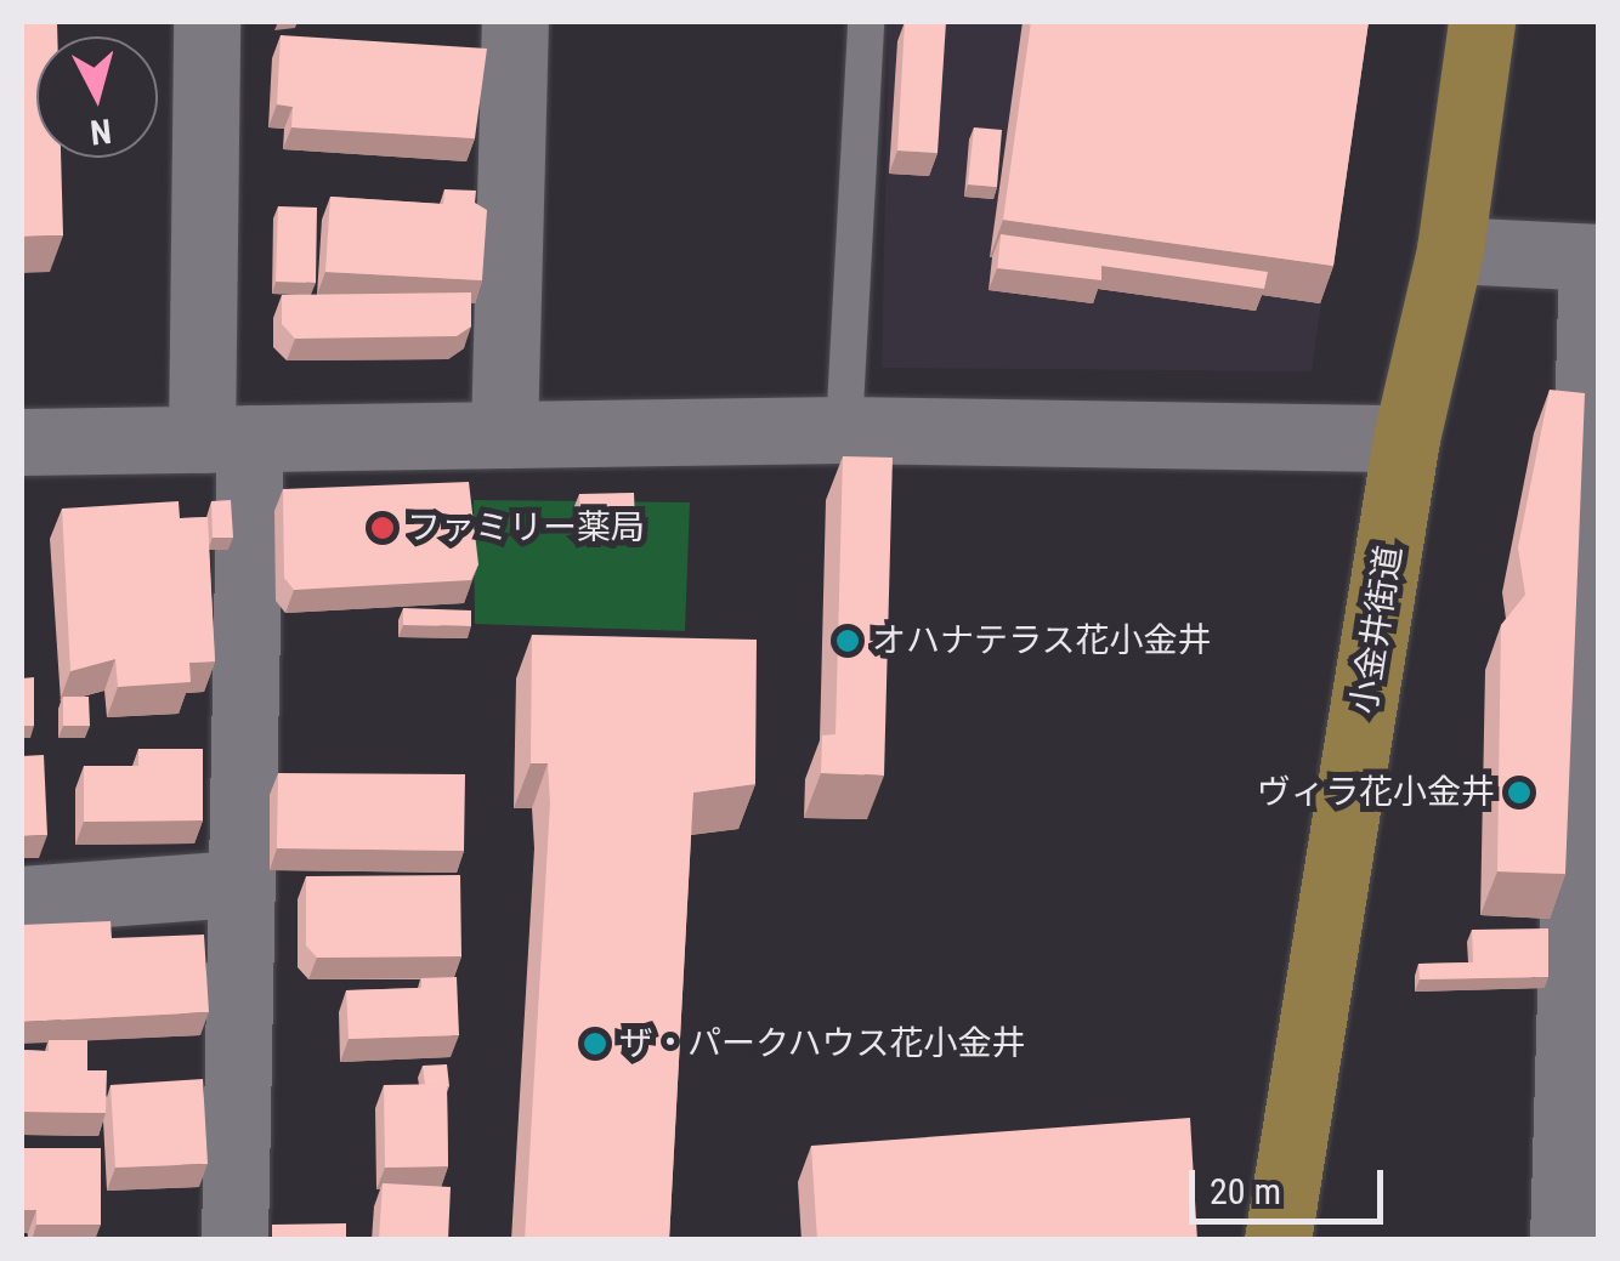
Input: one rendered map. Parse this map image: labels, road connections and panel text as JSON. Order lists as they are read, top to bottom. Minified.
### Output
{"streets":{"main road":["小金井街道"]},"places":["ファミリー薬局","オハナテラス花小金井","ヴィラ花小金井","ザ・パークハウス花小金井"],"scale_bar":"20 m","north":"bottom"}
